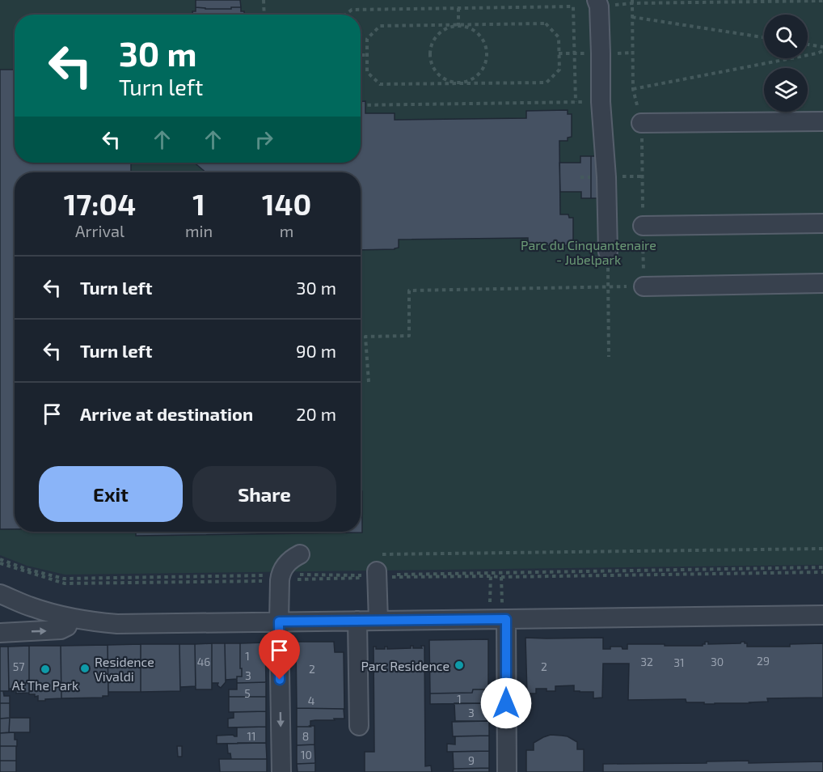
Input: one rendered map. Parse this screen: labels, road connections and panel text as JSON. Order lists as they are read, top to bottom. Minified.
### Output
{"parks":["Parc du Cinquantenaire - Jubelpark"],"places":["Parc Residence","Residence Vivaldi","At The Park"],"house_numbers":["1","29","46","32","30","31","57","2","2","3","5","1","4","3","11","8","10","9"],"page":{"turn":["30 m","Turn left"],"eta":["17:04","Arrival","1","min","140","m"],"list":[{"name":"Turn left","value":"30 m"},{"name":"Turn left","value":"90 m"},{"name":"Arrive at destination","value":"20 m"}],"buttons":["Exit","Share"]}}
